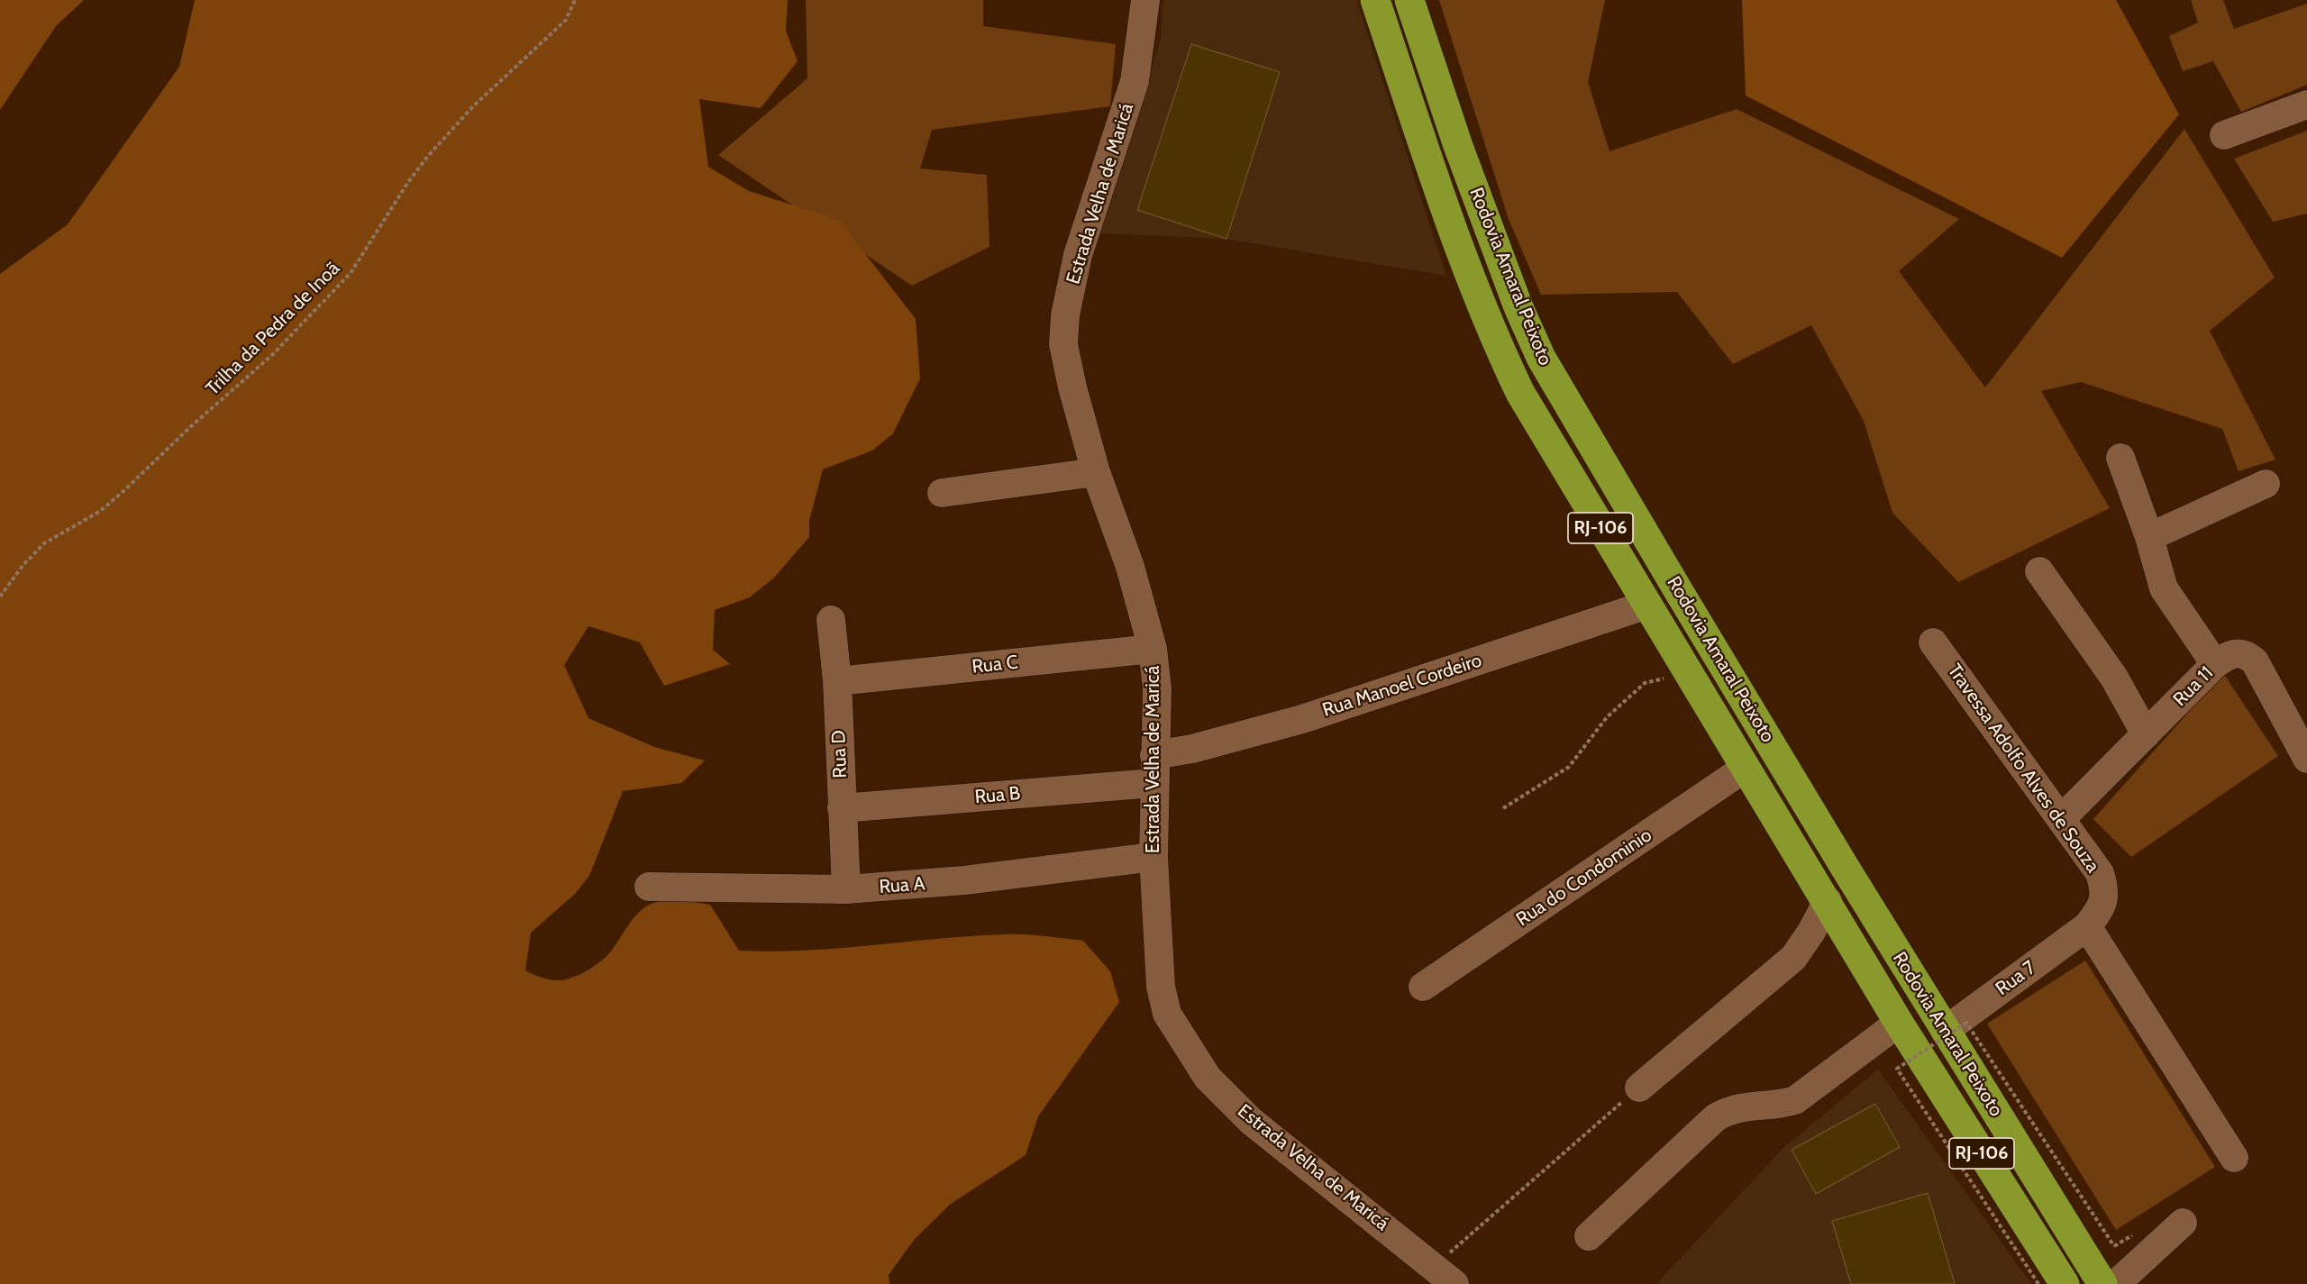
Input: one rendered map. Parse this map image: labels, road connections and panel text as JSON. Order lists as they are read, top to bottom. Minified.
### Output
{"streets":{"highway":["Rodovia Amaral Peixoto","RJ-106"],"street":["Estrada Velha de Maricá","Rua C","Rua Manoel Cordeiro","Rua 11","Rua D","Travessa Adolfo Alves de Souza","Rua B","Rua do Condominio","Rua A","Rua 7"],"path":["Trilha da Pedra de Inoã"]},"crossings":[["Estrada Velha de Maricá","Rua C"],["Estrada Velha de Maricá","Rua Manoel Cordeiro"],["Estrada Velha de Maricá","Rua B"],["Estrada Velha de Maricá","Rua A"],["Rodovia Amaral Peixoto","Rua Manoel Cordeiro"],["Rodovia Amaral Peixoto","Rua do Condominio"],["Rodovia Amaral Peixoto","Rua 7"],["Rua C","Rua D"],["Rua 11","Travessa Adolfo Alves de Souza"],["Rua D","Rua B"],["Rua D","Rua A"],["Travessa Adolfo Alves de Souza","Rua 7"]]}
